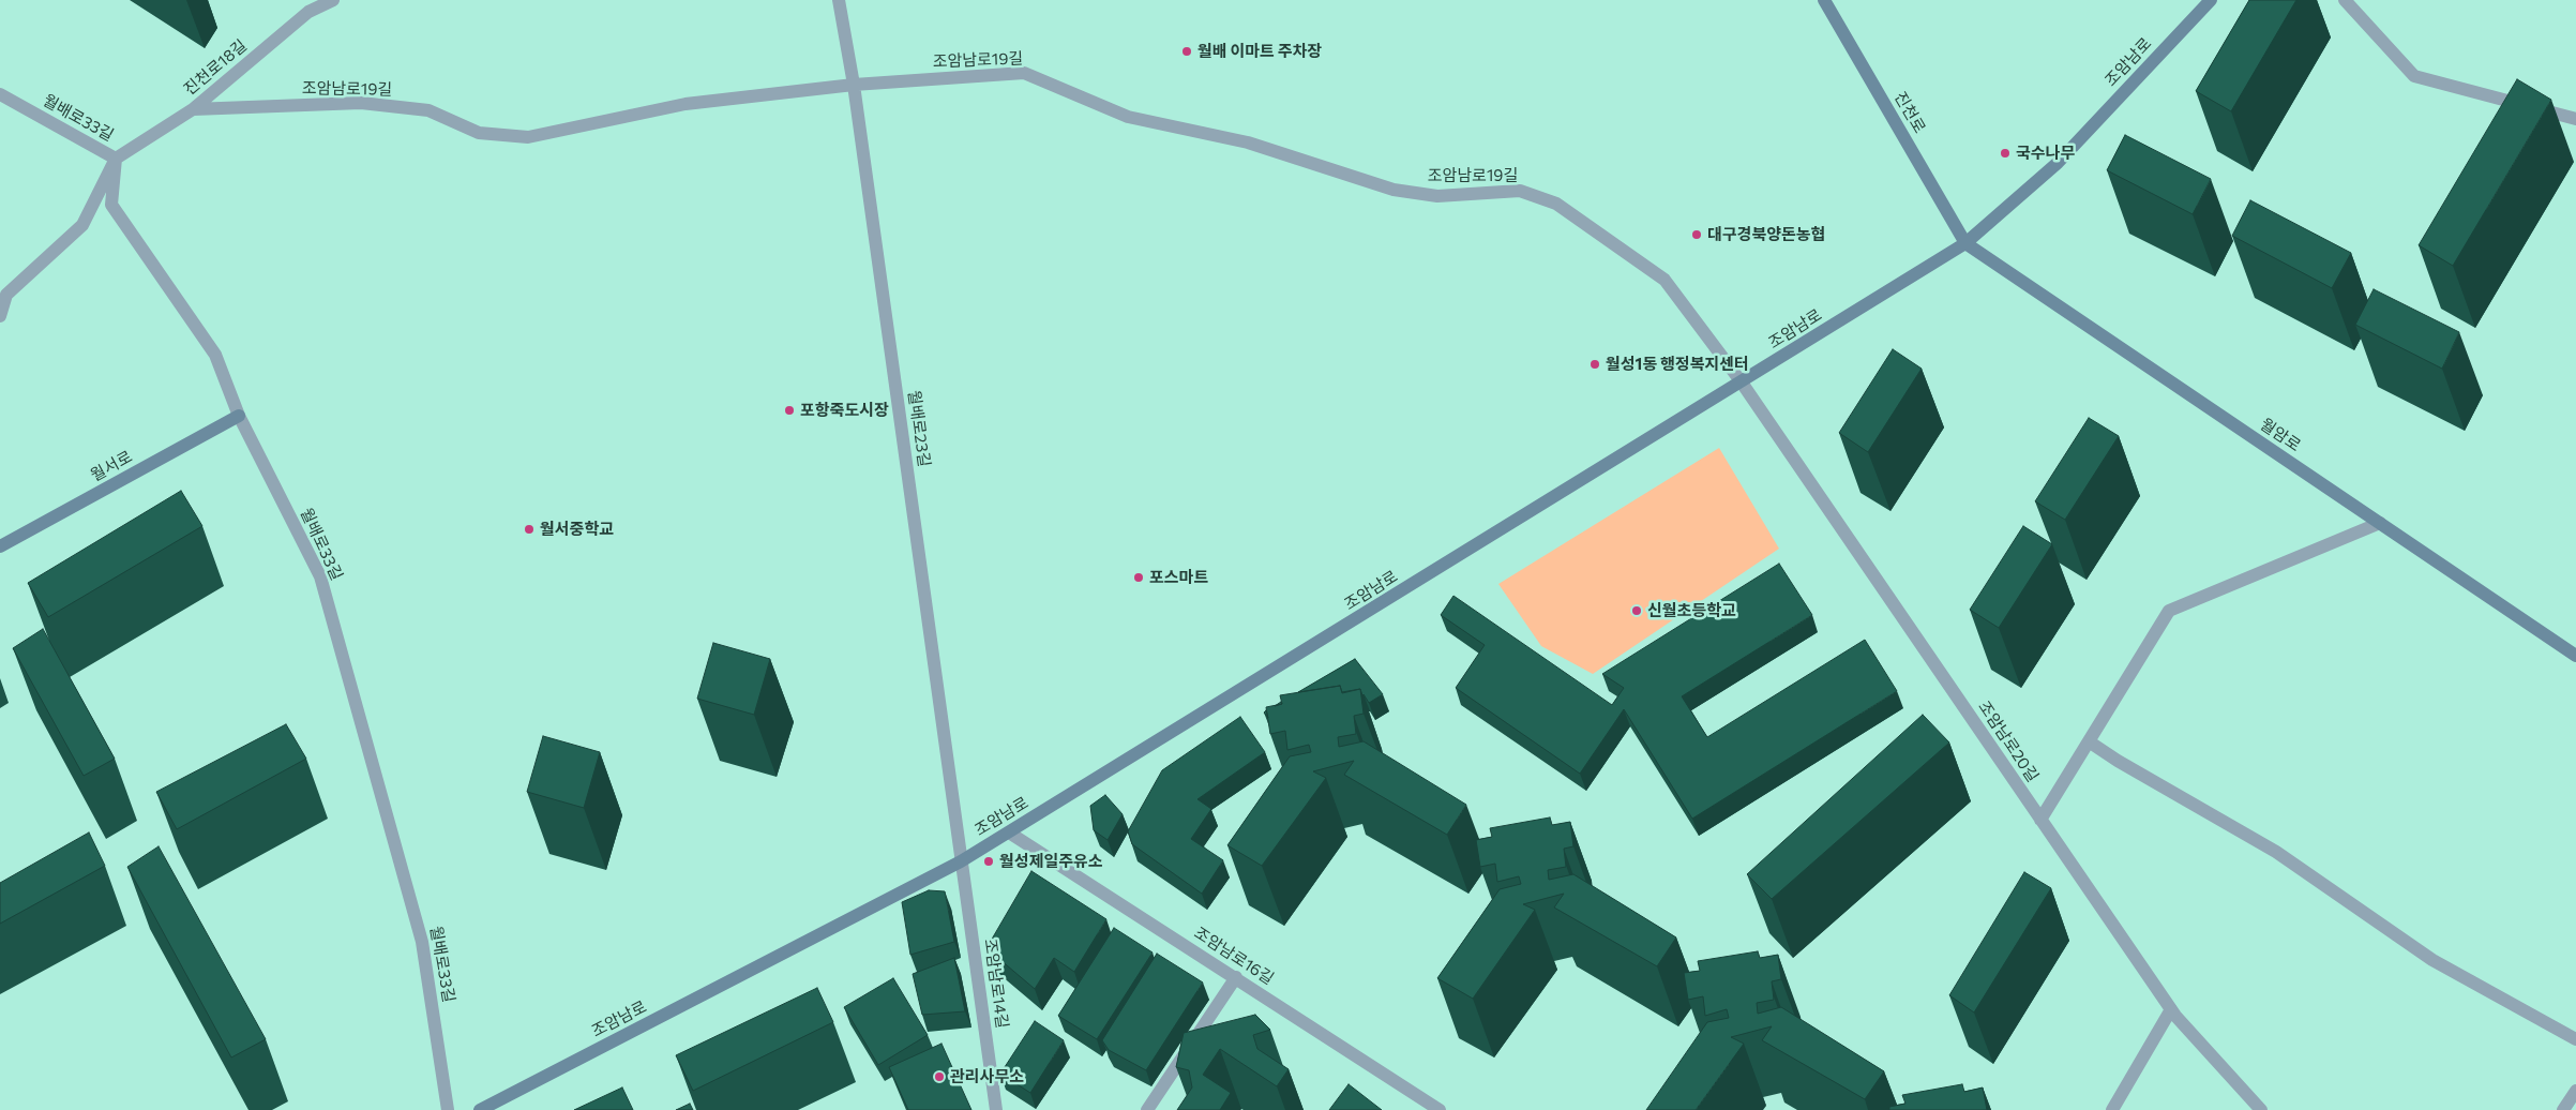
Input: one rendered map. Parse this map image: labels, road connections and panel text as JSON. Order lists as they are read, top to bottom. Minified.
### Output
{"streets":{"main road":["조암남로","진천로","월암로","월서로"],"street":["조암남로19길","진천로18길","월배로33길","월배로23길","조암남로20길","조암남로16길","조암남로14길"]},"crossings":[["조암남로19길","조암남로"],["조암남로19길","진천로18길"],["조암남로19길","월배로23길"],["조암남로19길","조암남로20길"],["조암남로","진천로"],["조암남로","월배로23길"],["조암남로","월암로"],["조암남로","조암남로20길"],["조암남로","조암남로16길"],["조암남로","조암남로14길"],["진천로18길","월배로33길"],["진천로","월암로"],["월배로33길","월서로"],["월배로23길","조암남로14길"]],"places":["월배 이마트 주차장","국수나무","대구경북양돈농협","월성1동 행정복지센터","포항죽도시장","월서중학교","포스마트","신월초등학교","월성제일주유소","관리사무소"]}
